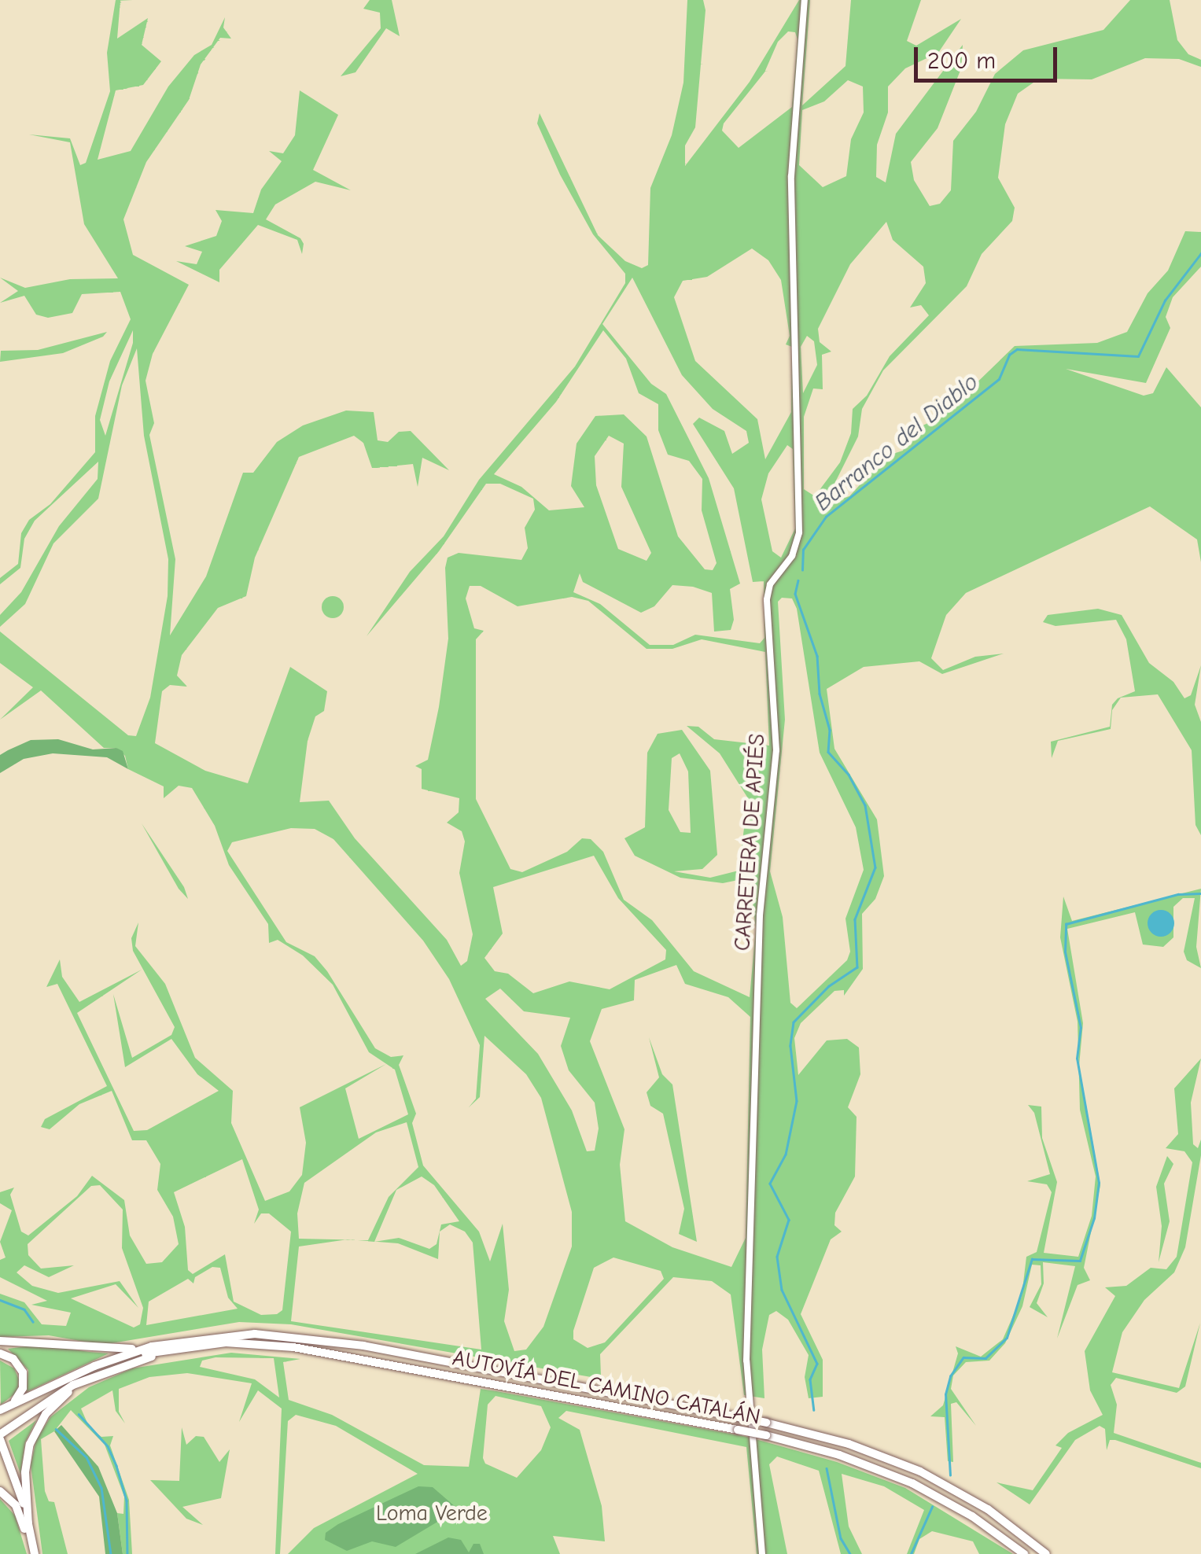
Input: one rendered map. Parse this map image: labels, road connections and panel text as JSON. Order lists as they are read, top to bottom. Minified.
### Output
{"streets":{"highway":["AUTOVÍA DEL CAMINO CATALÁN"],"street":["CARRETERA DE APIÉS"]},"water":["Barranco del Diablo"],"parks":["Loma Verde"],"scale_bar":"200 m"}
